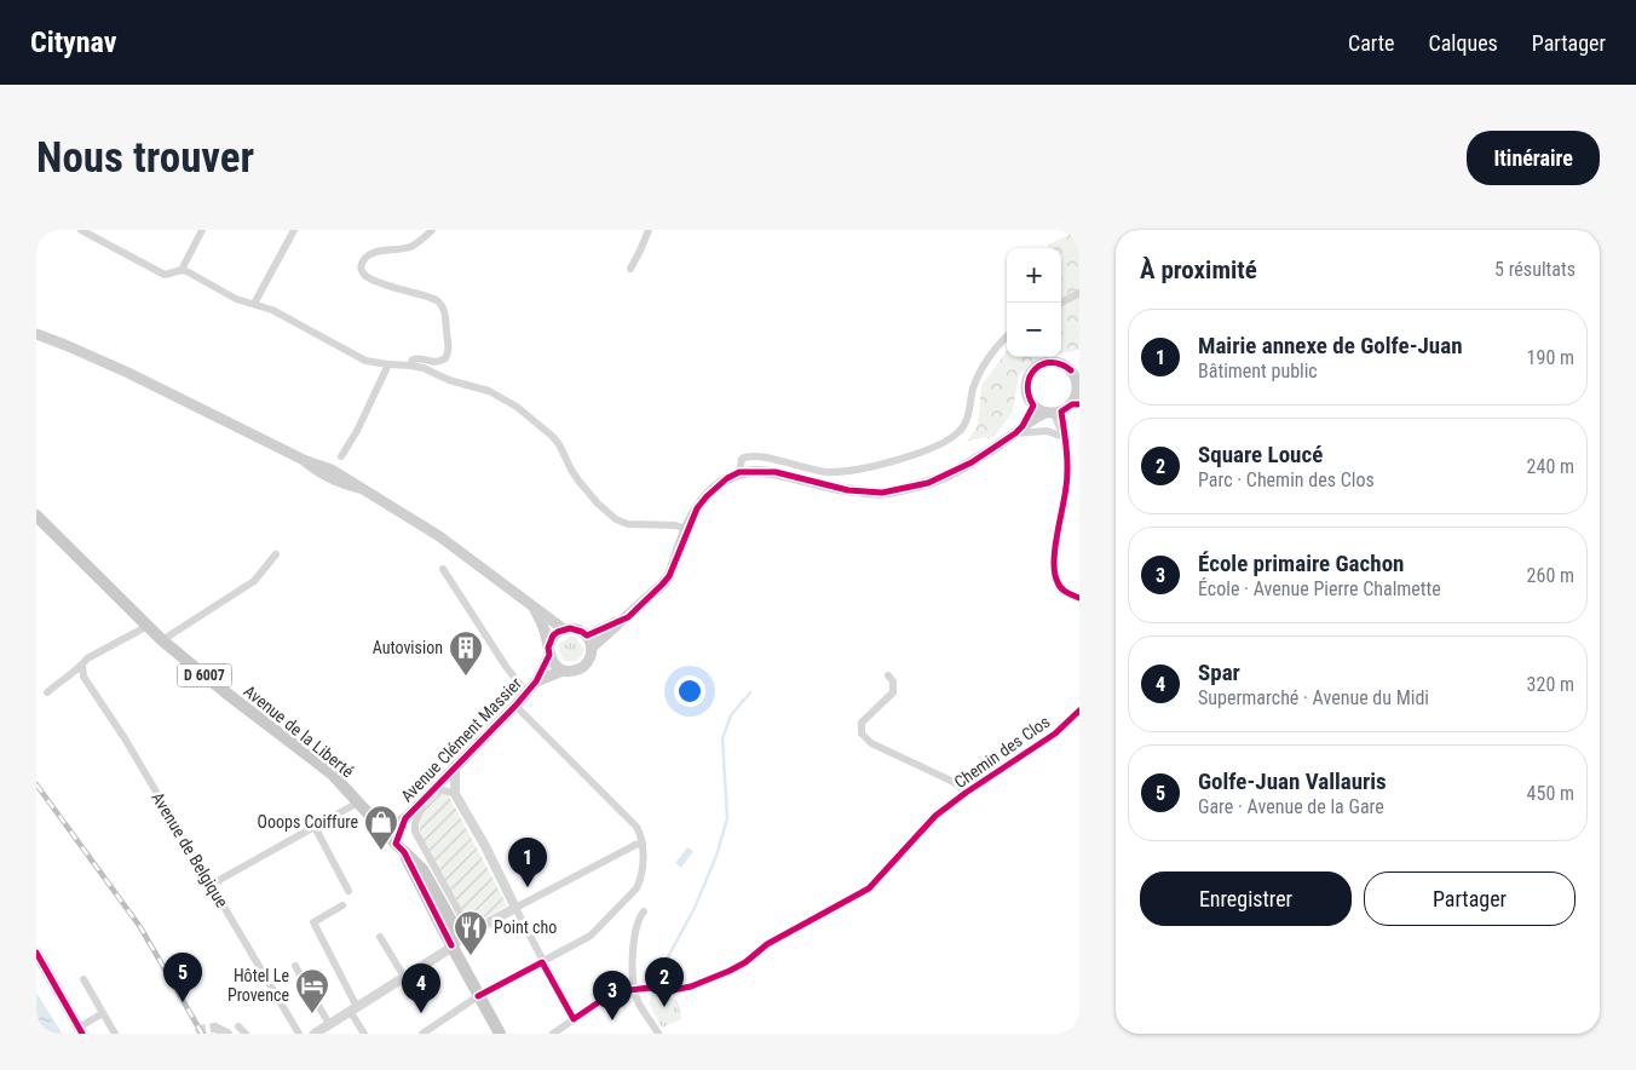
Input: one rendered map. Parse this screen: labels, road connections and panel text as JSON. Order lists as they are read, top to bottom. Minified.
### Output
{"streets":{"main road":["D 6007","Avenue de la Liberté","Avenue Clément Massier"],"street":["Chemin des Clos","Avenue de Belgique"]},"crossings":[["Avenue de la Liberté","Avenue Clément Massier"]],"places":{"building":["Autovision"],"shop":["Ooops Coiffure"],"restaurant":["Point cho"],"hotel":["Hôtel Le Provence"]},"page":{"header":"Citynav","nav":["Carte","Calques","Partager"],"buttons":["Itinéraire",["Enregistrer","Partager"]],"title":"Nous trouver","heading":["À proximité","5 résultats"],"map_buttons":["+","−"],"list":[{"mark":"1","name":"Mairie annexe de Golfe-Juan","note":"Bâtiment public","value":"190 m"},{"mark":"2","name":"Square Loucé","note":"Parc · Chemin des Clos","value":"240 m"},{"mark":"3","name":"École primaire Gachon","note":"École · Avenue Pierre Chalmette","value":"260 m"},{"mark":"4","name":"Spar","note":"Supermarché · Avenue du Midi","value":"320 m"},{"mark":"5","name":"Golfe-Juan Vallauris","note":"Gare · Avenue de la Gare","value":"450 m"}],"pins":["1","5","2","4","3"]}}
